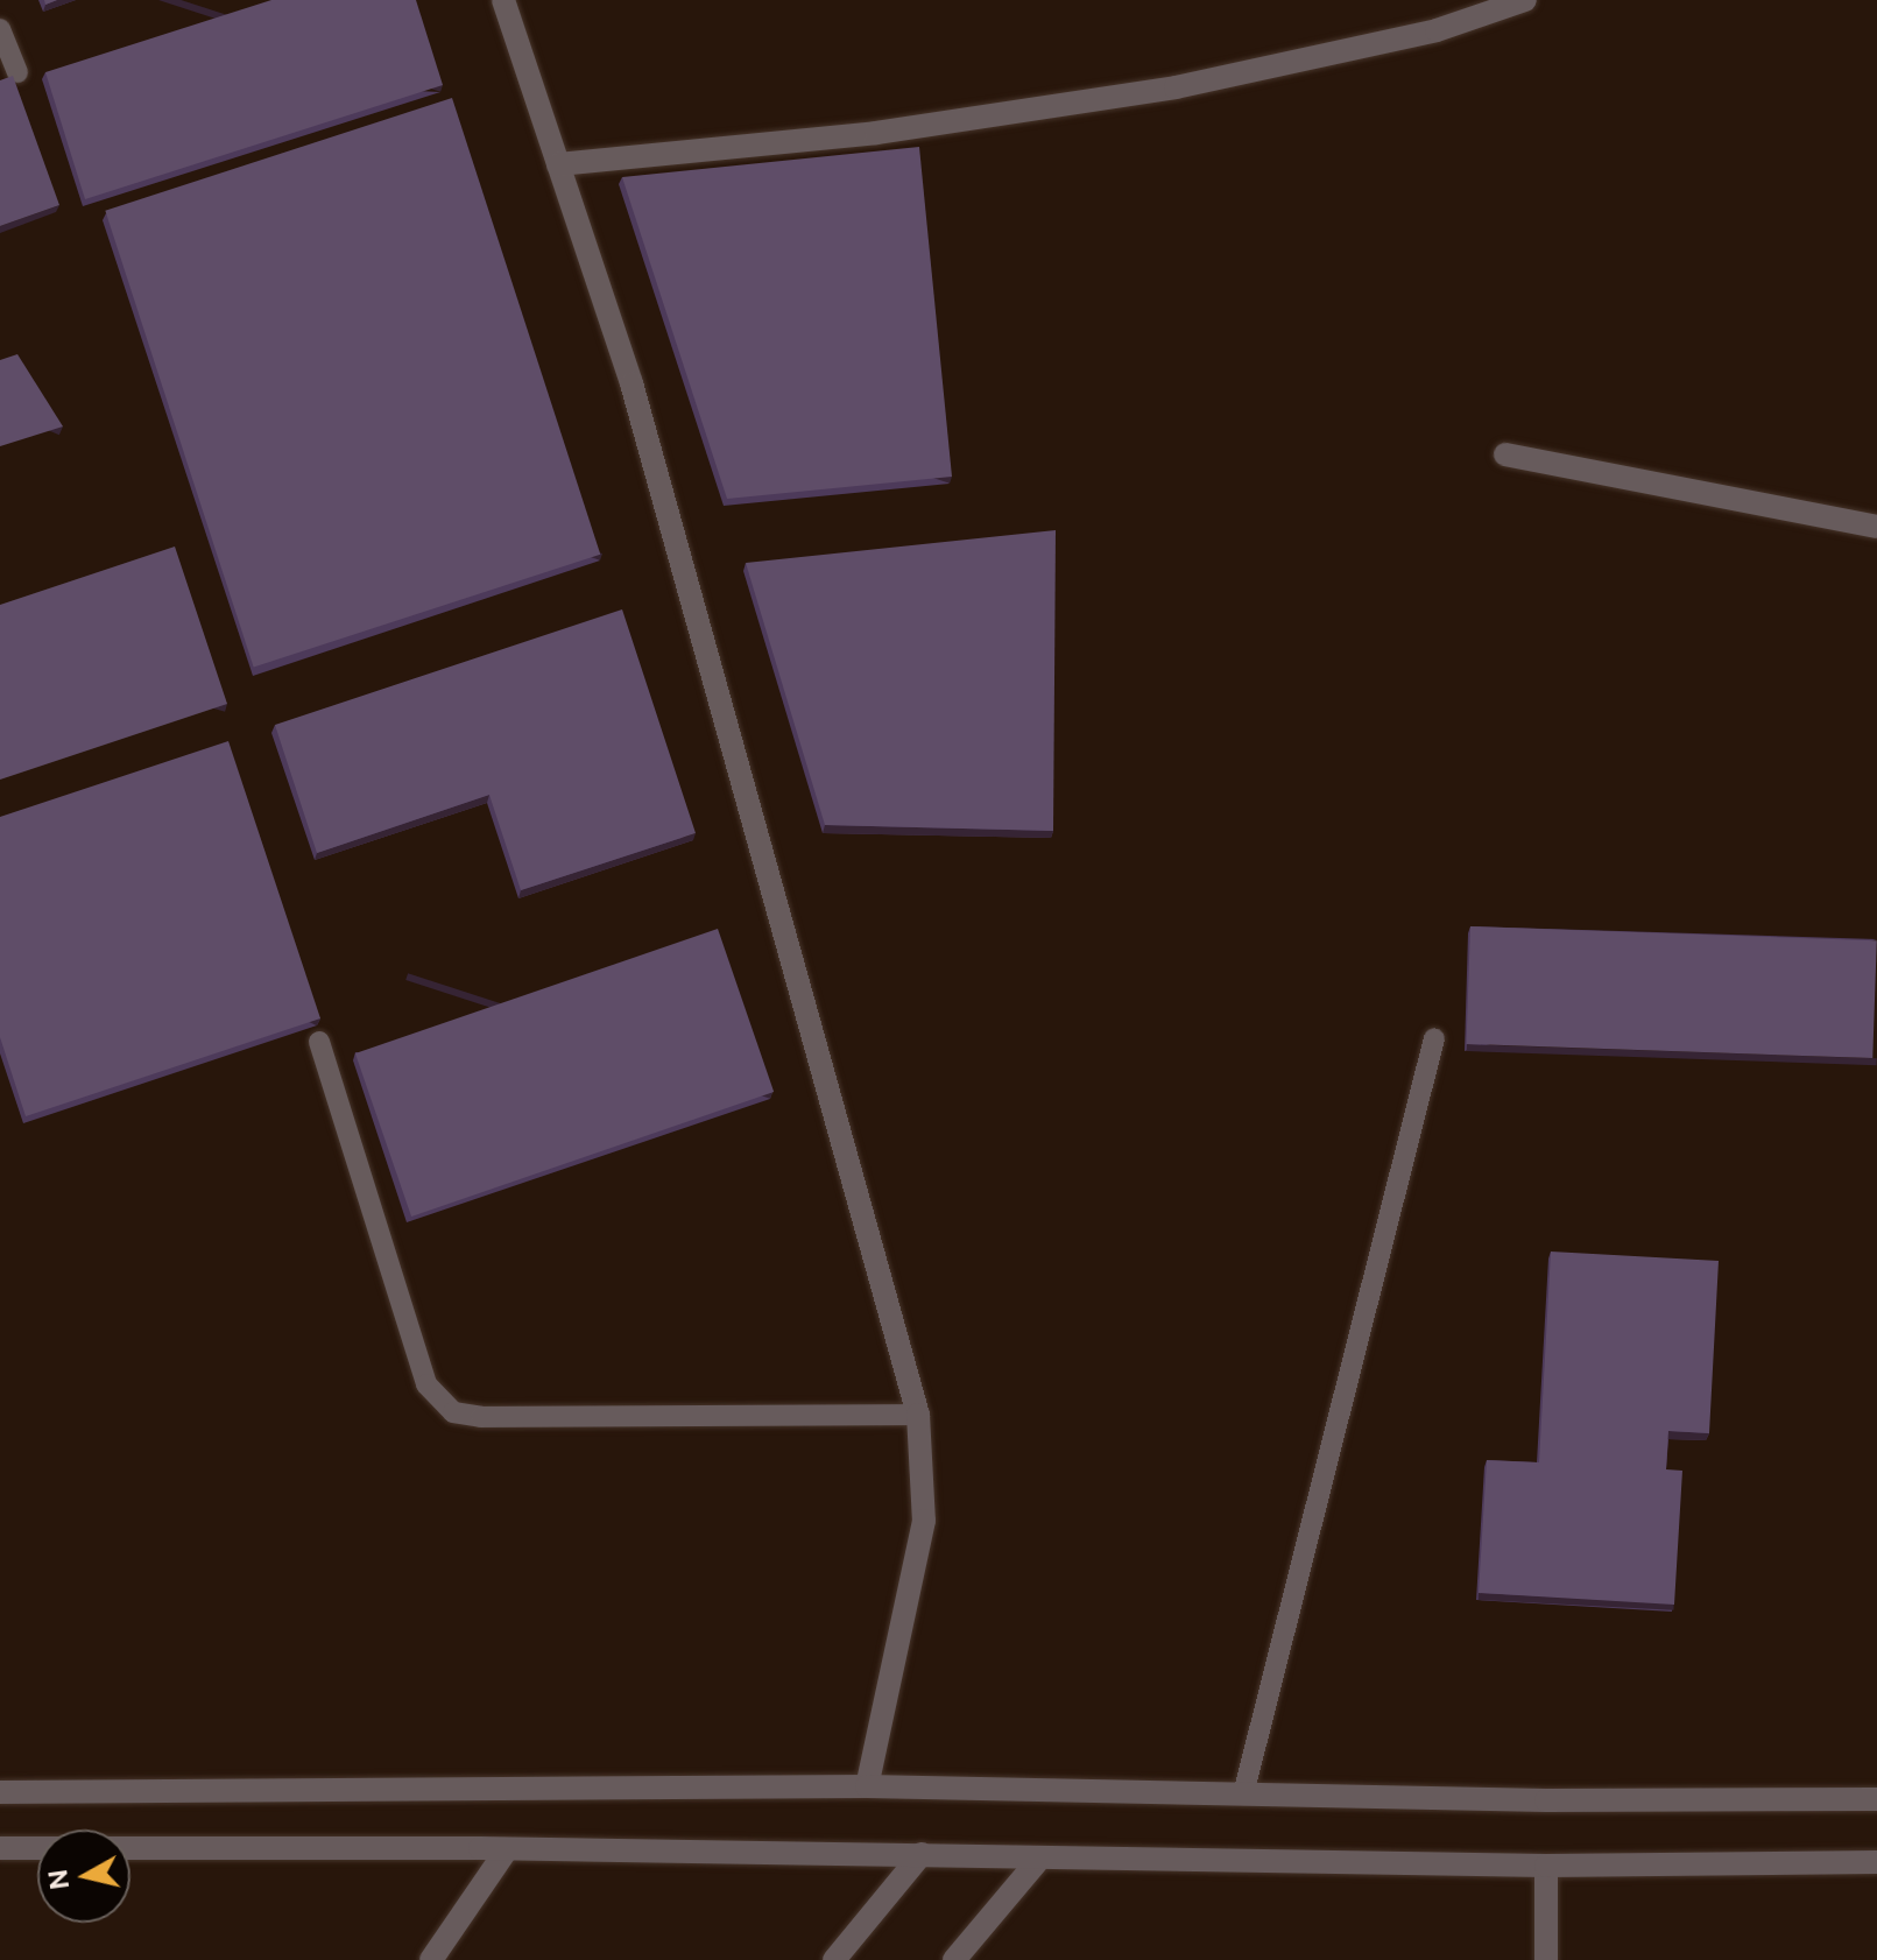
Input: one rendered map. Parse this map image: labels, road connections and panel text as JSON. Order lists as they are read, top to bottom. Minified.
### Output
{"north":"left"}
